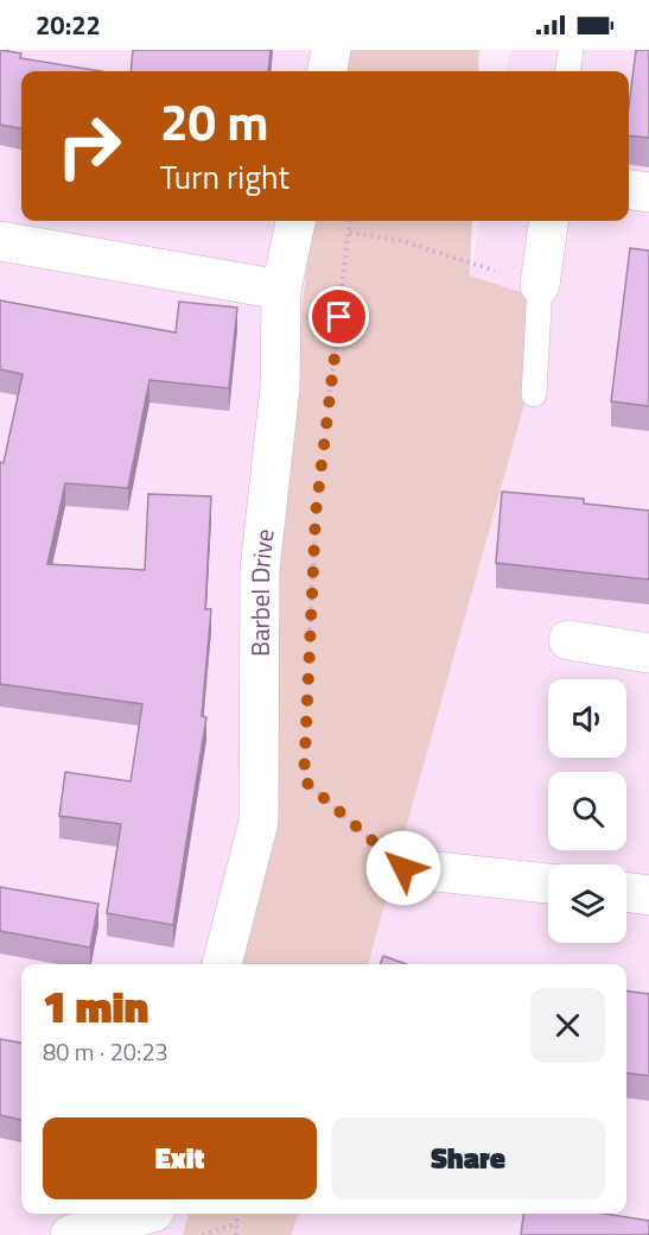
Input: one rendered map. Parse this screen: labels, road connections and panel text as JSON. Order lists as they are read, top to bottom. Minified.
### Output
{"streets":{"street":["Barbel Drive"]},"page":{"status":"20:22","turn":["20 m","Turn right"],"heading":["1 min","80 m · 20:23"],"buttons":["Exit","Share"]}}
